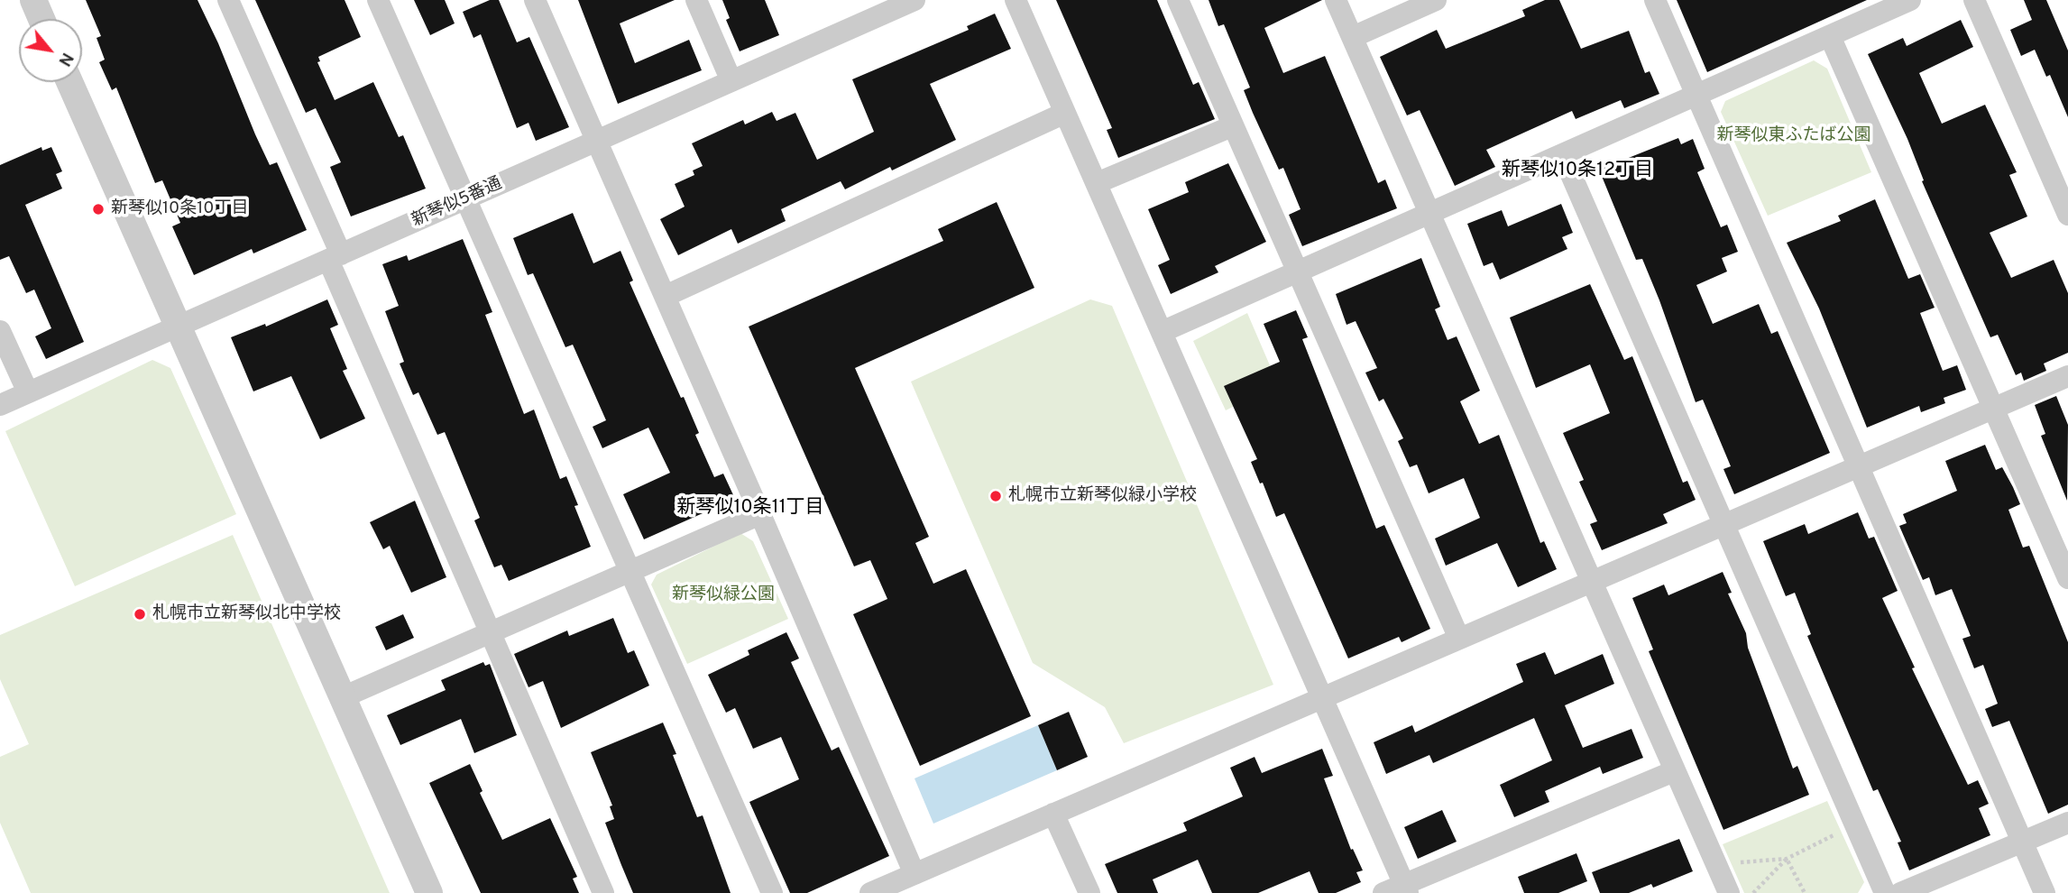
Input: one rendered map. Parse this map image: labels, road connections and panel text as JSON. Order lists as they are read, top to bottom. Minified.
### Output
{"streets":{"street":["新琴似5番通"]},"districts":["新琴似10条12丁目","新琴似10条11丁目"],"parks":["新琴似東ふたば公園","新琴似緑公園"],"places":["新琴似10条10丁目","札幌市立新琴似緑小学校","札幌市立新琴似北中学校"],"north":"bottom right"}
